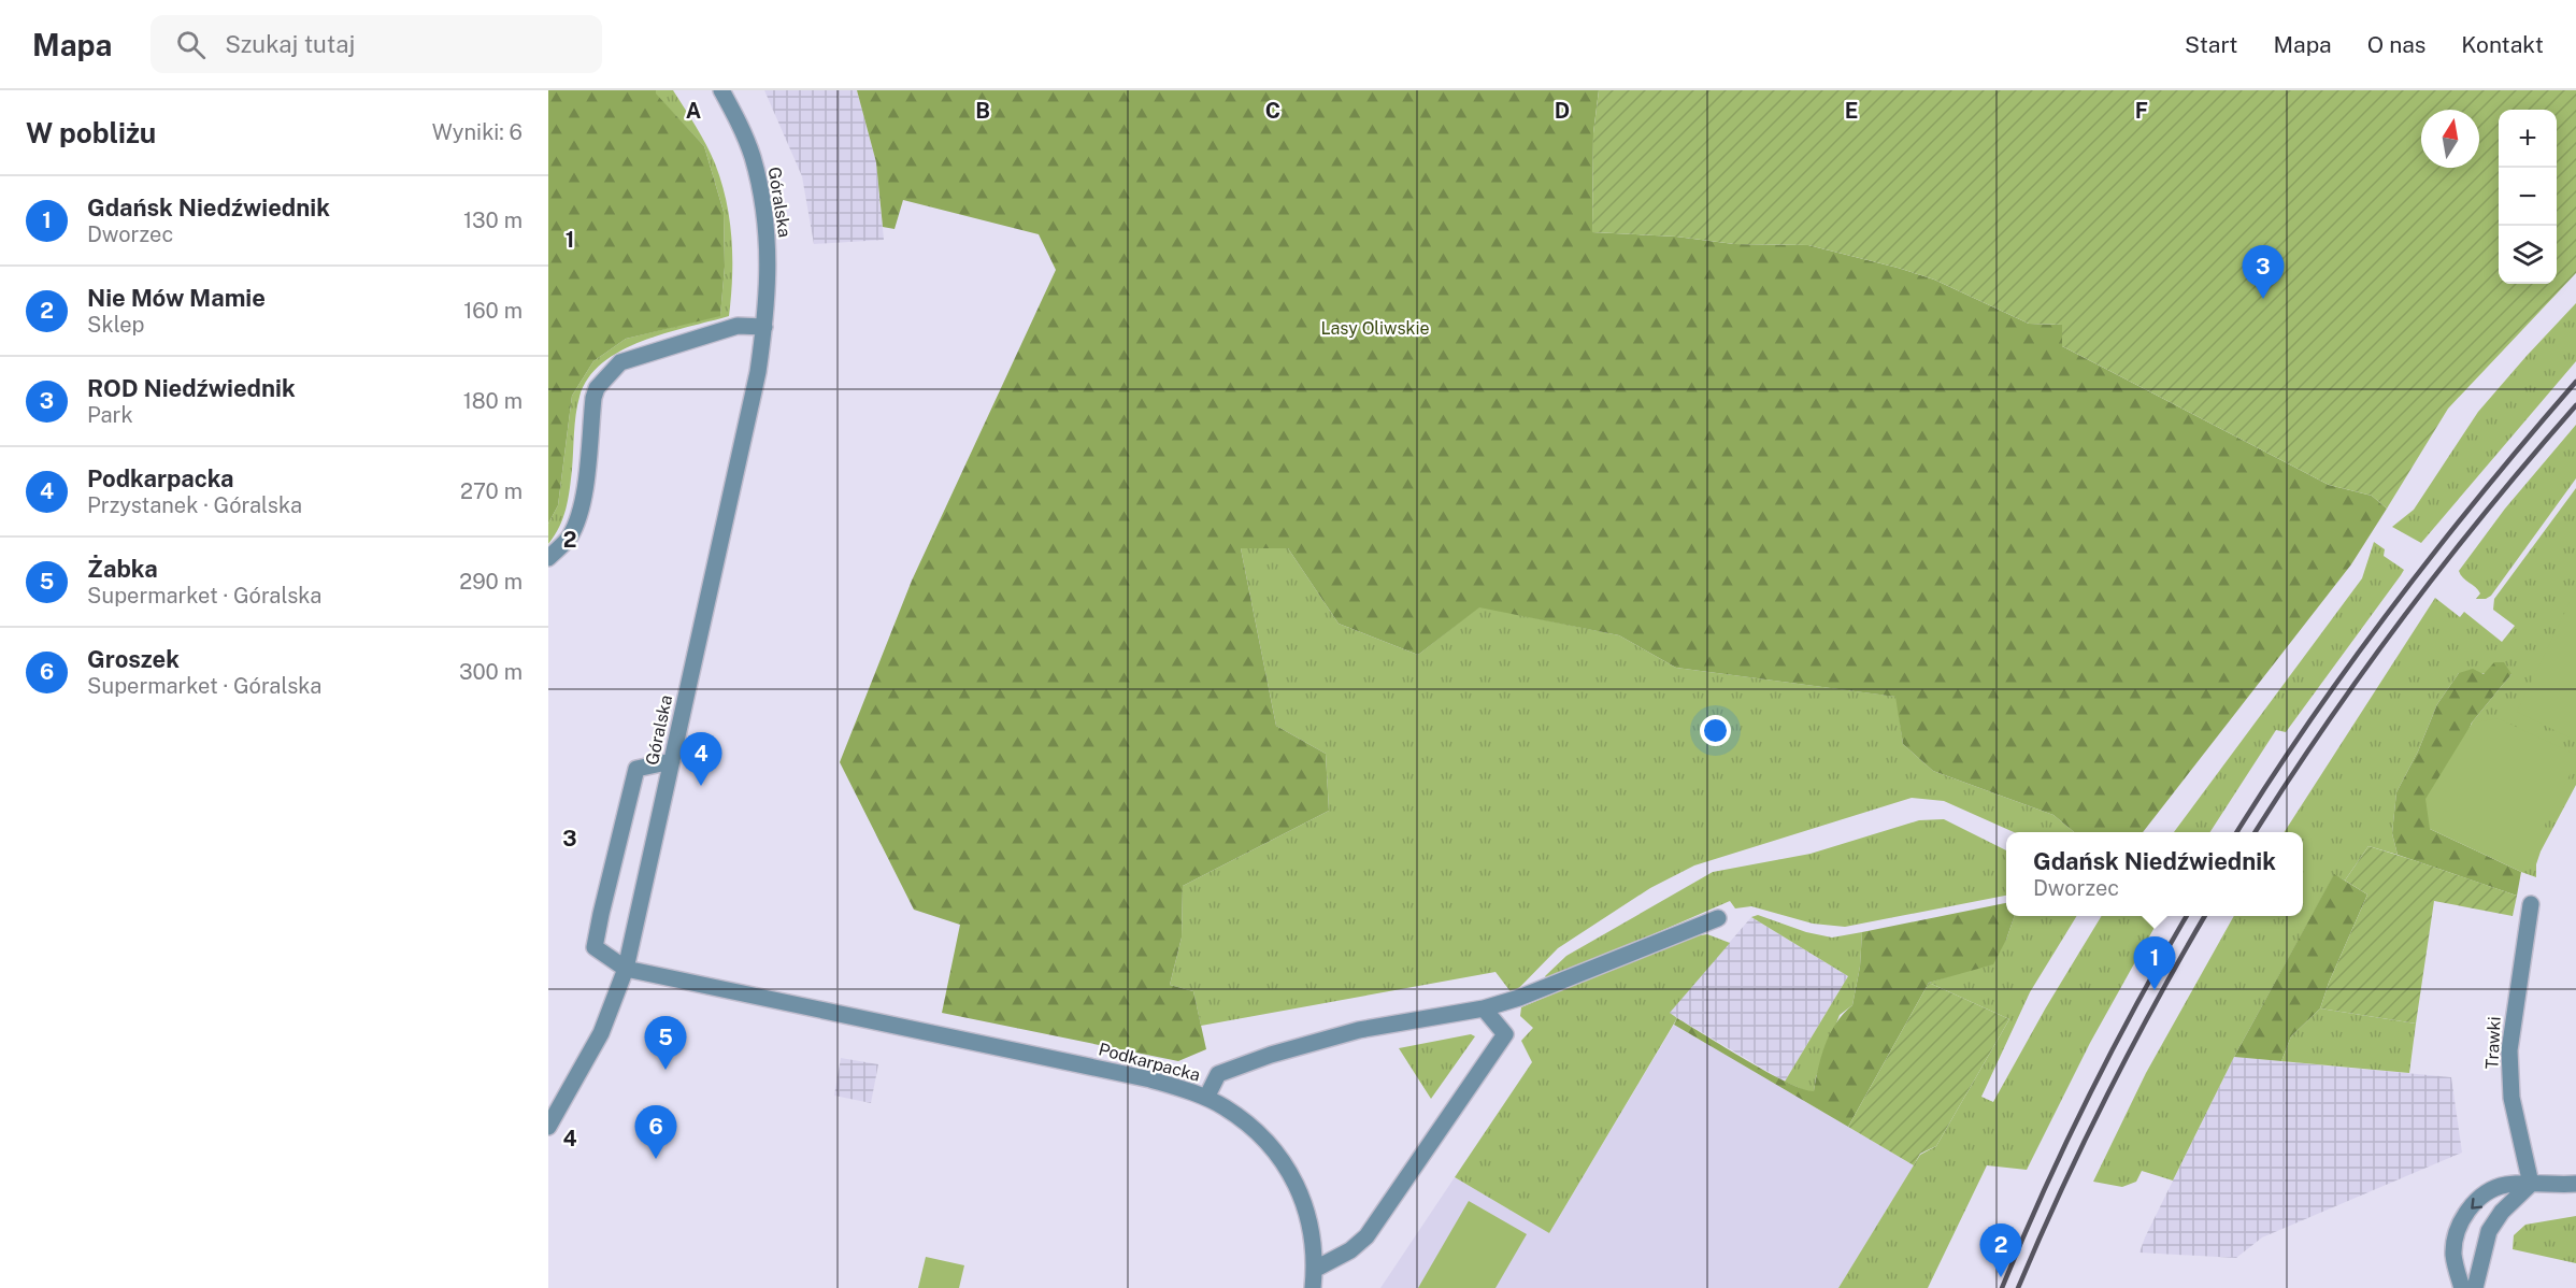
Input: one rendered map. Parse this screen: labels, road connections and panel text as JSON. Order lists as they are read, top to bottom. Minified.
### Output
{"streets":{"street":["Góralska","Trawki","Podkarpacka"]},"crossings":[["Góralska","Podkarpacka"]],"parks":["Lasy Oliwskie"],"north":"top","page":{"header":"Mapa","search":"Szukaj tutaj","nav":["Start","Mapa","O nas","Kontakt"],"heading":["W pobliżu","Wyniki: 6"],"map_buttons":["+","−"],"list":[{"mark":"1","name":"Gdańsk Niedźwiednik","note":"Dworzec","value":"130 m"},{"mark":"2","name":"Nie Mów Mamie","note":"Sklep","value":"160 m"},{"mark":"3","name":"ROD Niedźwiednik","note":"Park","value":"180 m"},{"mark":"4","name":"Podkarpacka","note":"Przystanek · Góralska","value":"270 m"},{"mark":"5","name":"Żabka","note":"Supermarket · Góralska","value":"290 m"},{"mark":"6","name":"Groszek","note":"Supermarket · Góralska","value":"300 m"}],"pins":["3","4","1","5","6","2"],"popup":["Gdańsk Niedźwiednik","Dworzec"]},"grid":{"columns":["A","B","C","D","E","F"],"rows":["1","2","3","4"]}}
